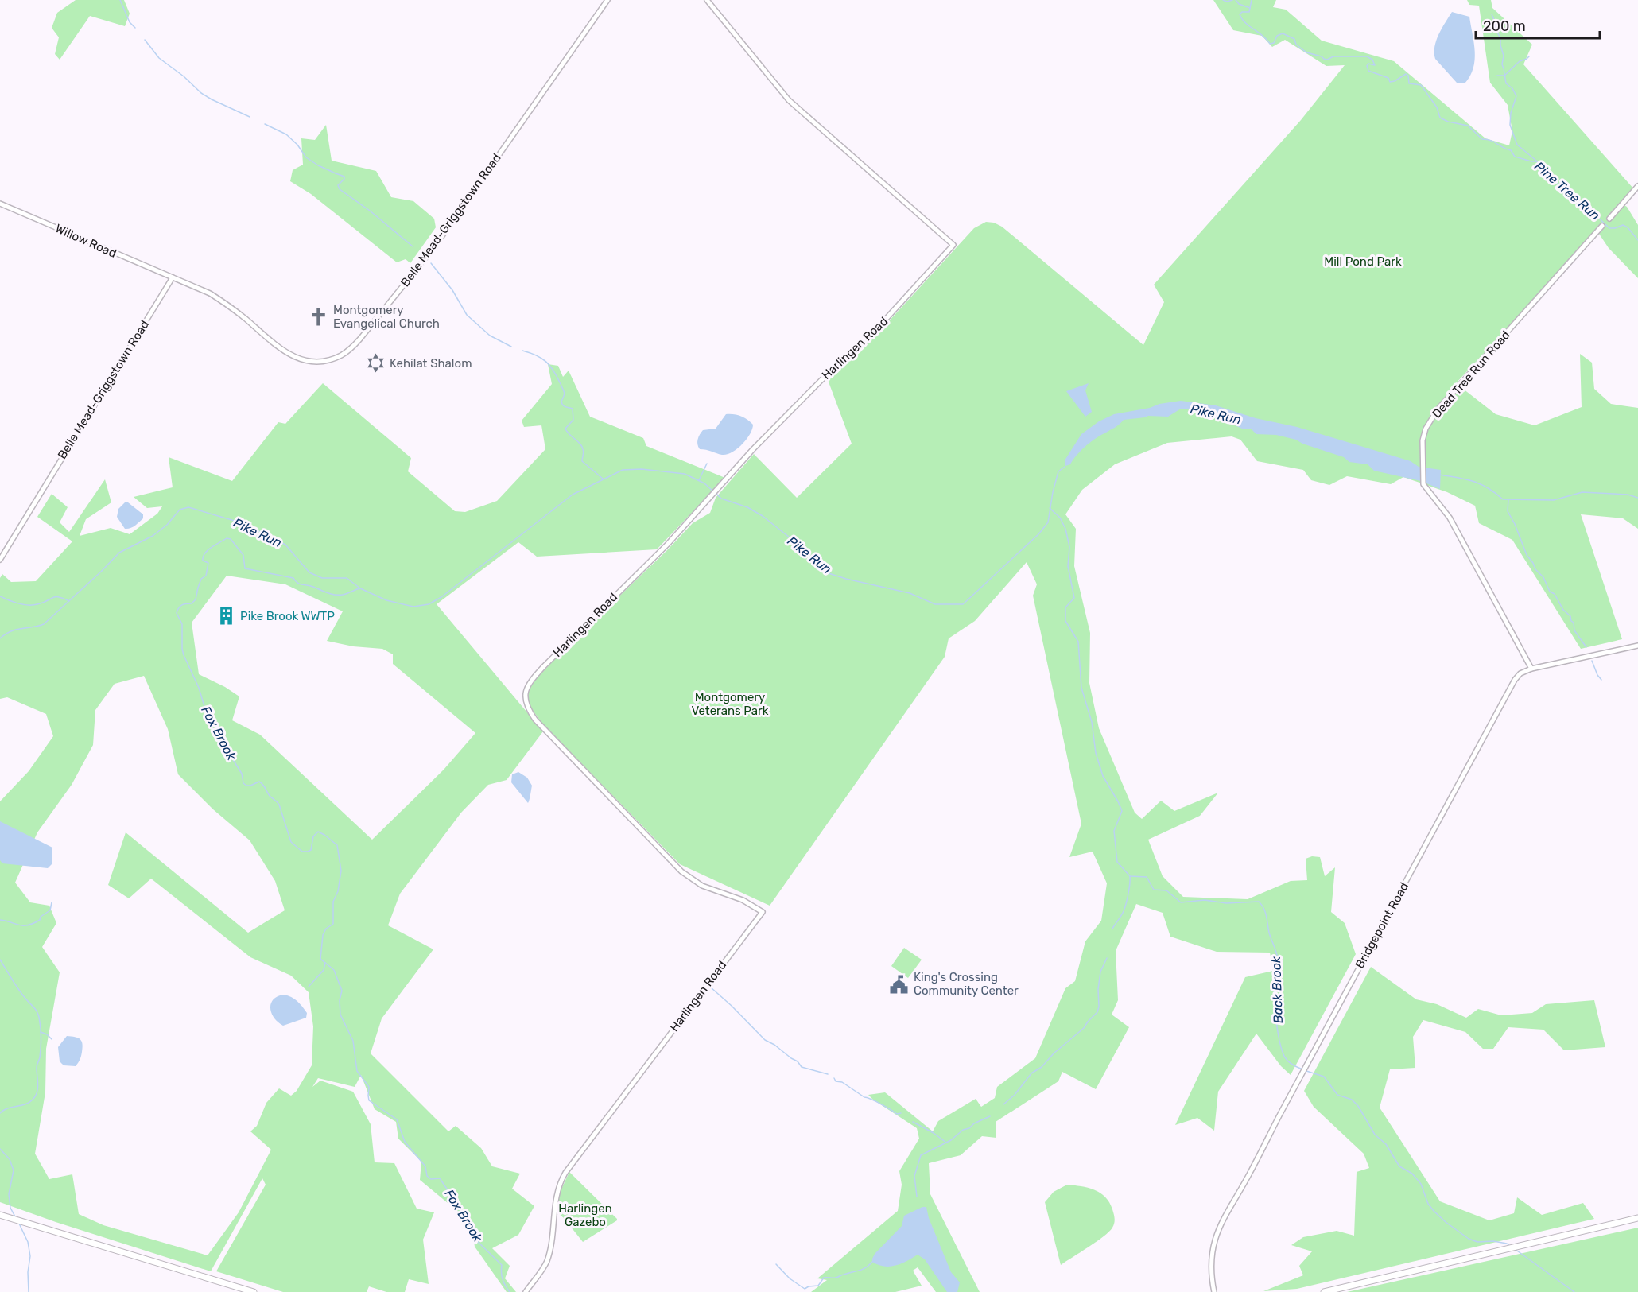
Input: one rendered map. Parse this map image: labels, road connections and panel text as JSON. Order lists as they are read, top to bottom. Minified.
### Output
{"streets":{"street":["Belle Mead-Griggstown Road","Willow Road","Harlingen Road","Dead Tree Run Road","Bridgepoint Road"]},"crossings":[["Belle Mead-Griggstown Road","Willow Road"],["Dead Tree Run Road","Bridgepoint Road"]],"water":["Pine Tree Run","Pike Run","Fox Brook","Back Brook"],"parks":["Mill Pond Park","Montgomery Veterans Park","Harlingen Gazebo"],"places":{"church":["Montgomery Evangelical Church"],"synagogue":["Kehilat Shalom"],"building":["Pike Brook WWTP"],"public building":["King's Crossing Community Center"]},"scale_bar":"200 m"}
